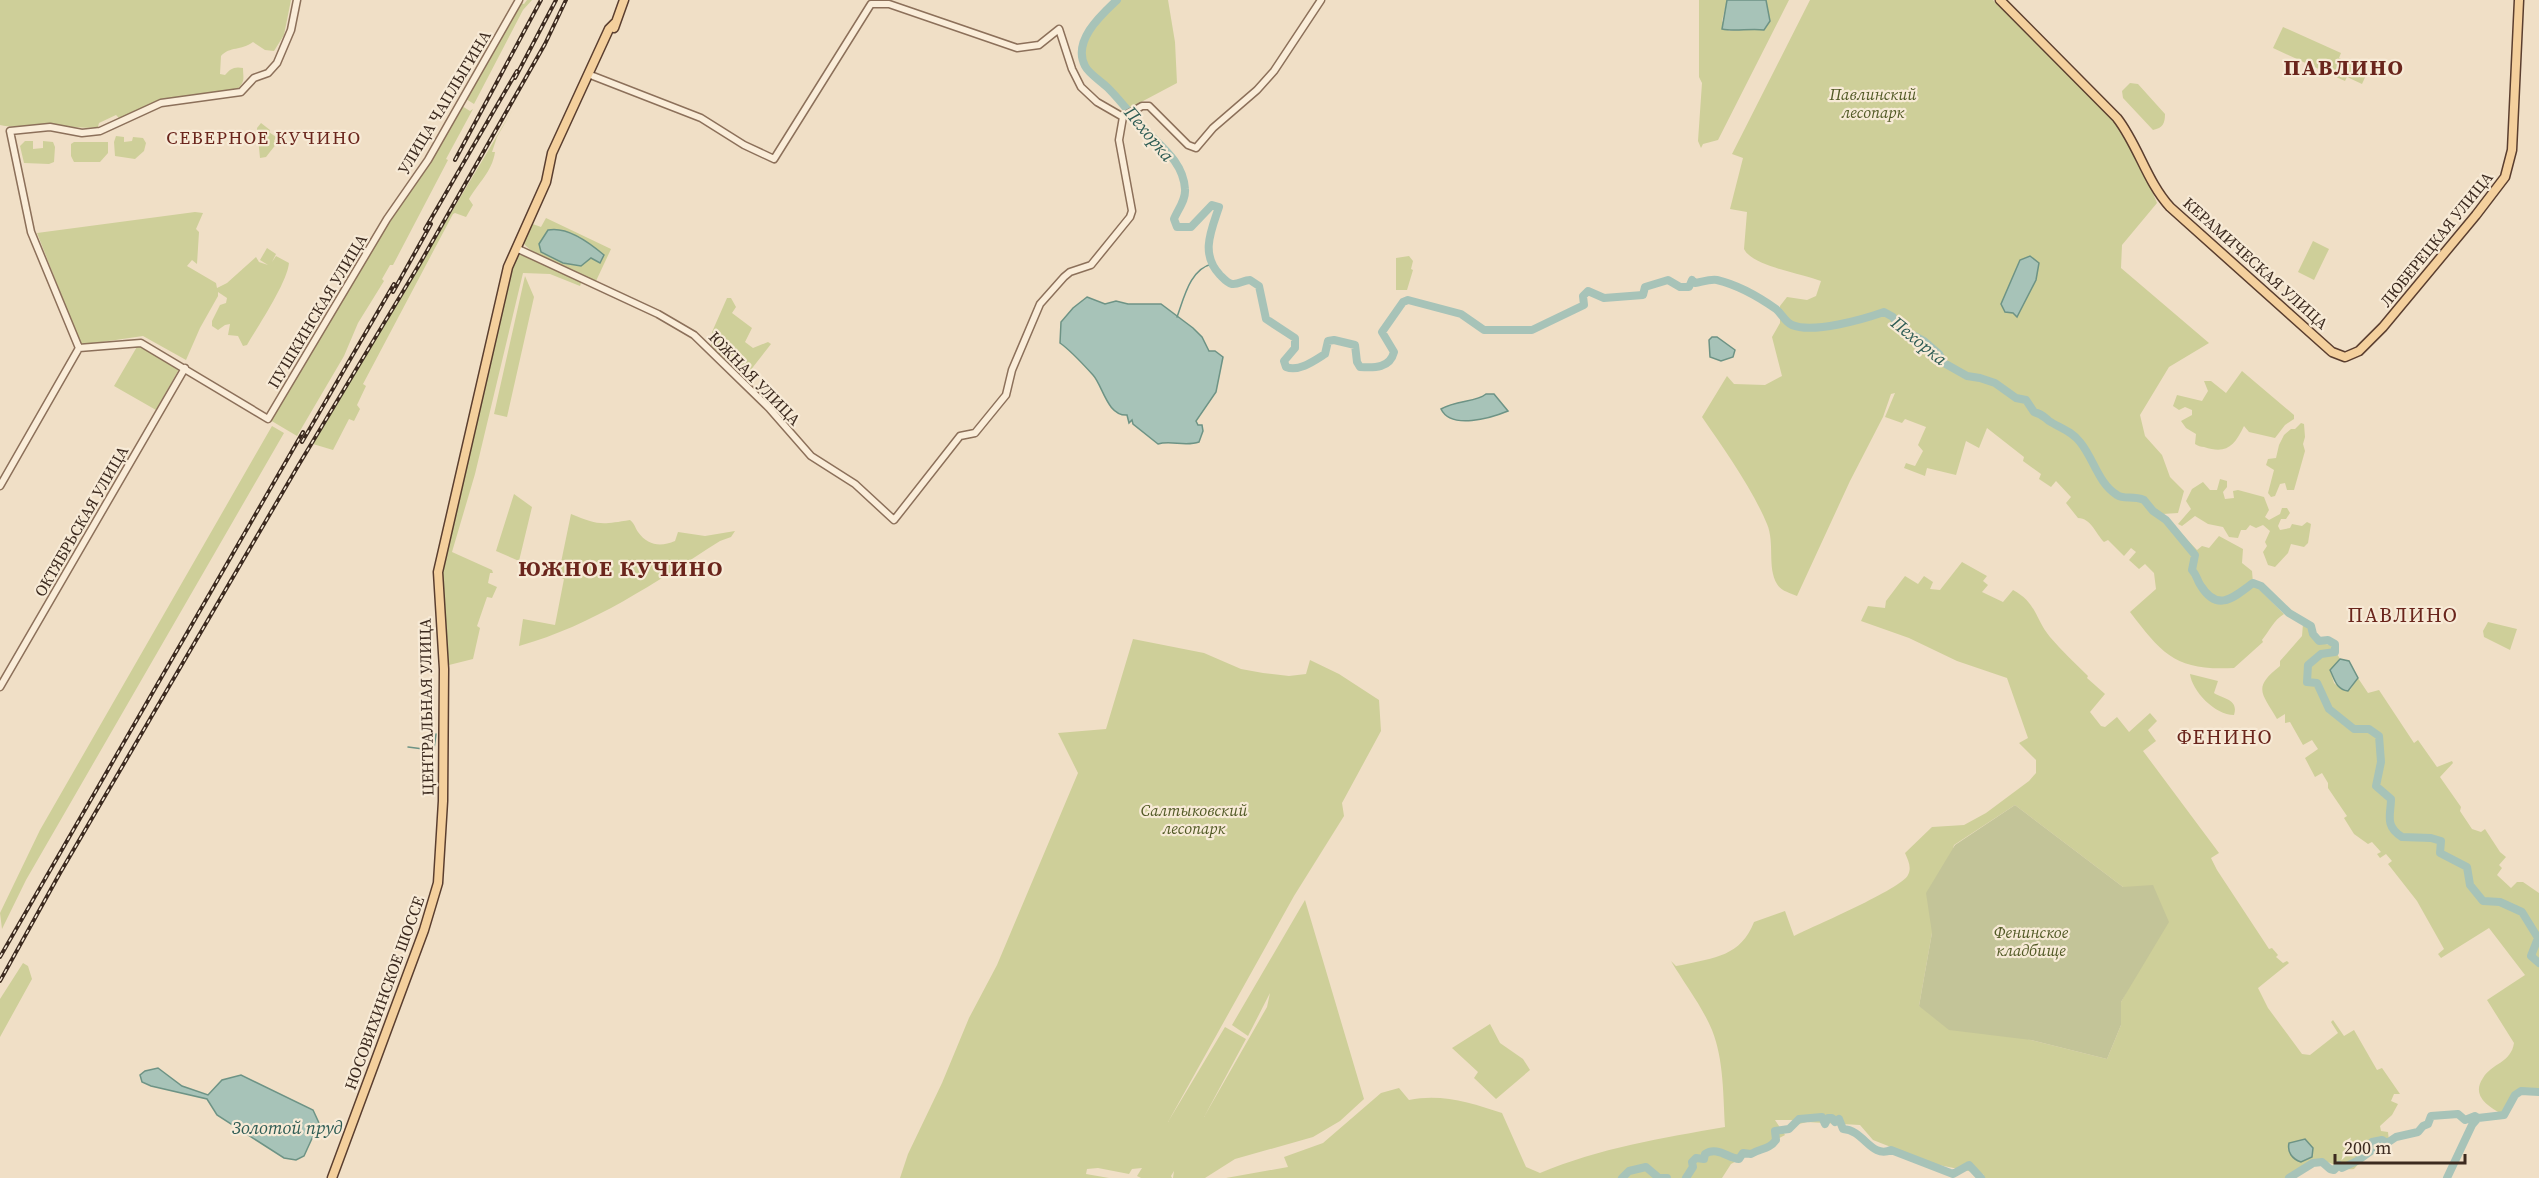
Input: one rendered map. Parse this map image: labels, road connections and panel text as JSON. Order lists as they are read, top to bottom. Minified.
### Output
{"streets":{"main road":["ЛЮБЕРЕЦКАЯ УЛИЦА","КЕРАМИЧЕСКАЯ УЛИЦА","ЦЕНТРАЛЬНАЯ УЛИЦА","НОСОВИХИНСКОЕ ШОССЕ"],"street":["УЛИЦА ЧАПЛЫГИНА","ПУШКИНСКАЯ УЛИЦА","ЮЖНАЯ УЛИЦА","ОКТЯБРЬСКАЯ УЛИЦА"]},"crossings":[["УЛИЦА ЧАПЛЫГИНА","ПУШКИНСКАЯ УЛИЦА"],["ЛЮБЕРЕЦКАЯ УЛИЦА","КЕРАМИЧЕСКАЯ УЛИЦА"],["ПУШКИНСКАЯ УЛИЦА","ОКТЯБРЬСКАЯ УЛИЦА"],["ЮЖНАЯ УЛИЦА","ЦЕНТРАЛЬНАЯ УЛИЦА"],["ЦЕНТРАЛЬНАЯ УЛИЦА","НОСОВИХИНСКОЕ ШОССЕ"]],"districts":["ПАВЛИНО","СЕВЕРНОЕ КУЧИНО","ЮЖНОЕ КУЧИНО","ПАВЛИНО","ФЕНИНО"],"water":["Пехорка","Золотой пруд"],"parks":["Павлинский лесопарк","Салтыковский лесопарк","Фенинское кладбище"],"scale_bar":"200 m"}
